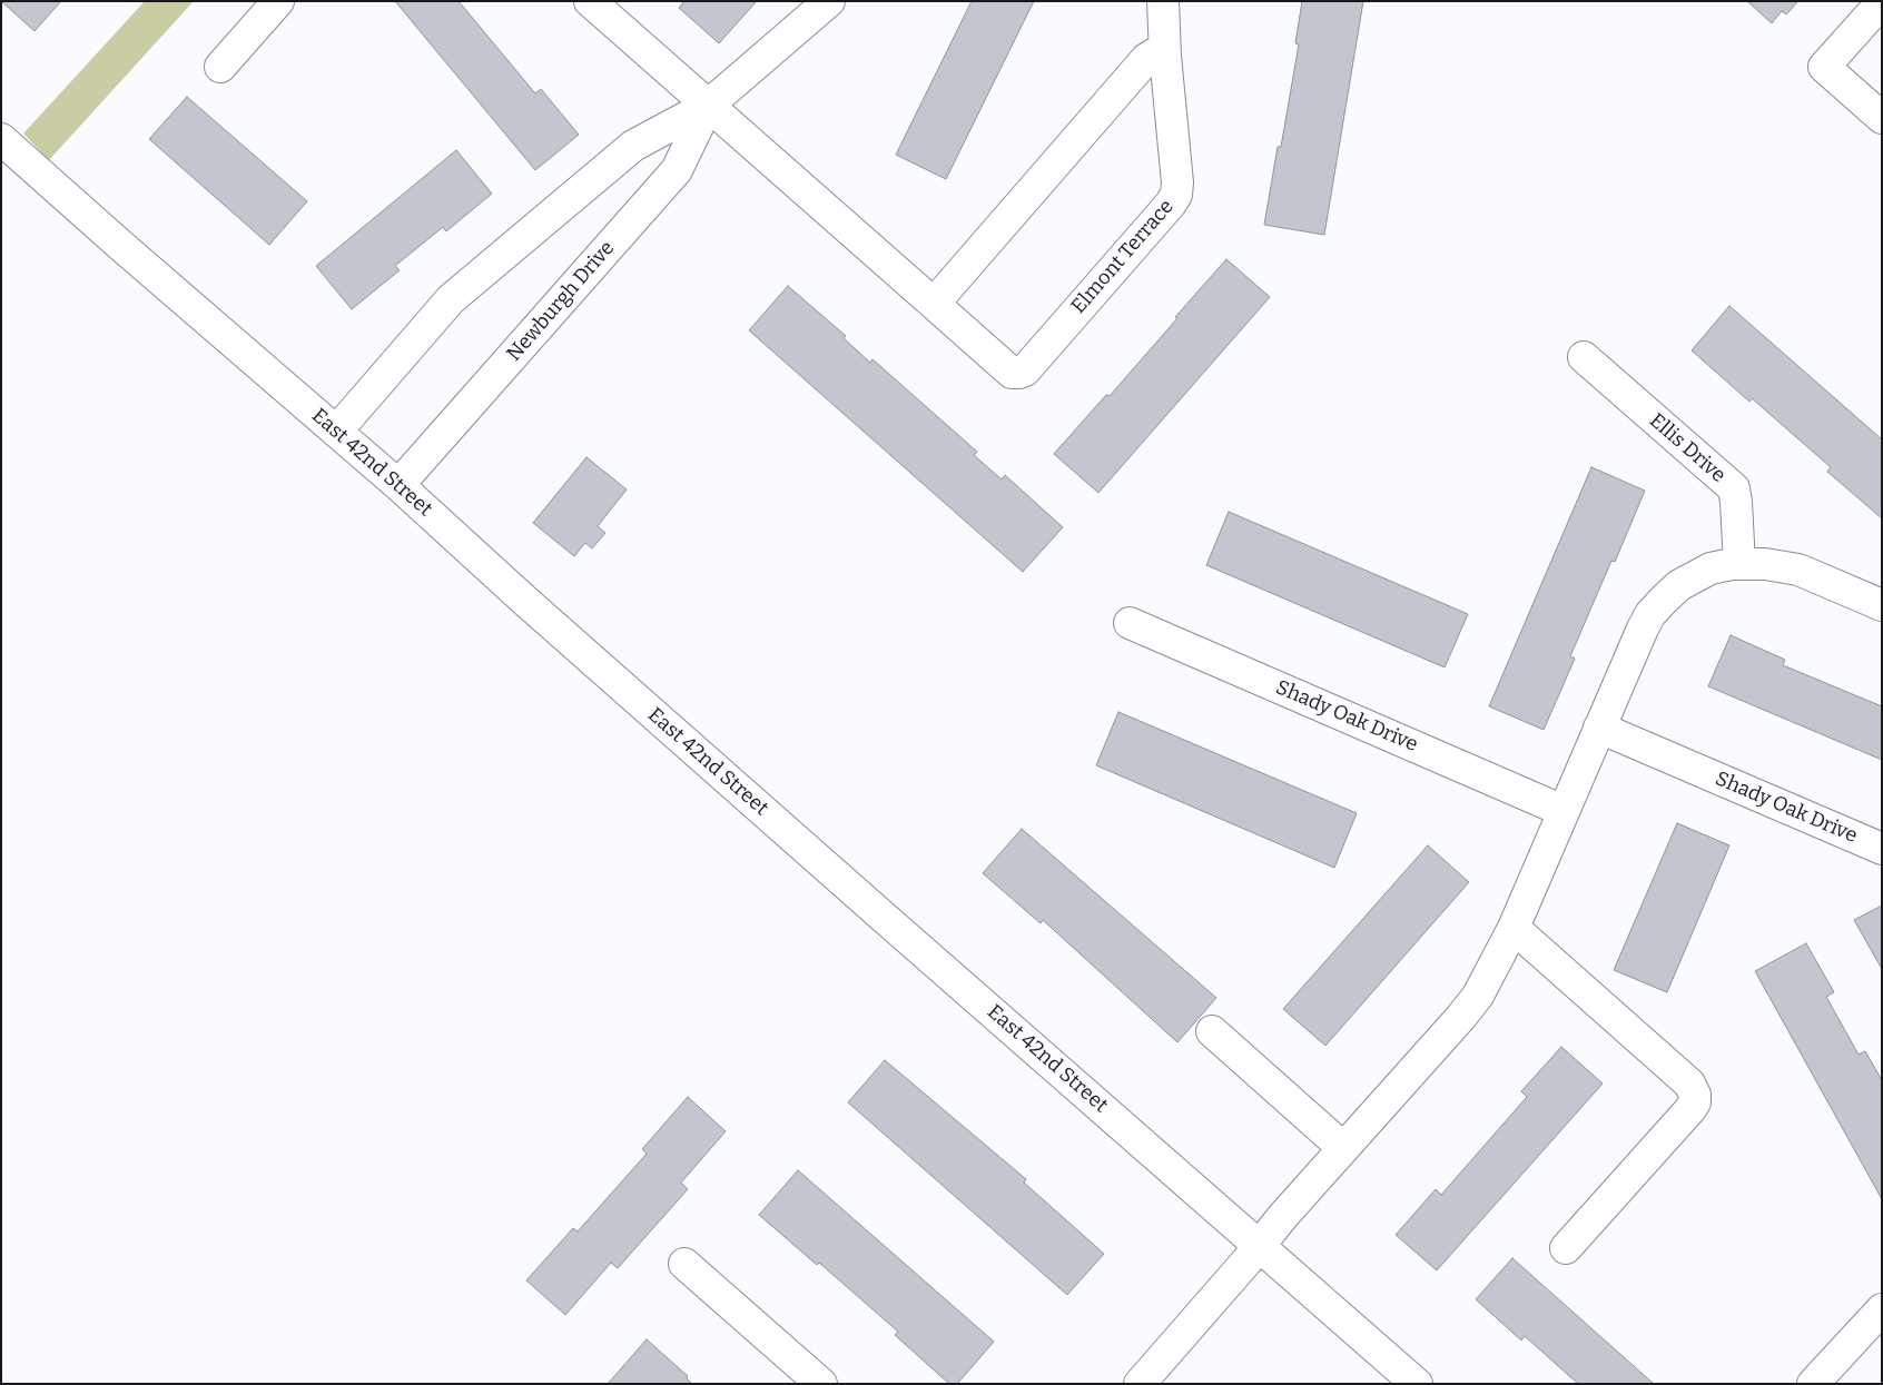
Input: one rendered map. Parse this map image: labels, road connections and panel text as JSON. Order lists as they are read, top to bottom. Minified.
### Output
{"streets":{"street":["Elmont Terrace","Newburgh Drive","Ellis Drive","East 42nd Street","Shady Oak Drive"]},"crossings":[["Elmont Terrace","Newburgh Drive"],["Newburgh Drive","East 42nd Street"]]}
